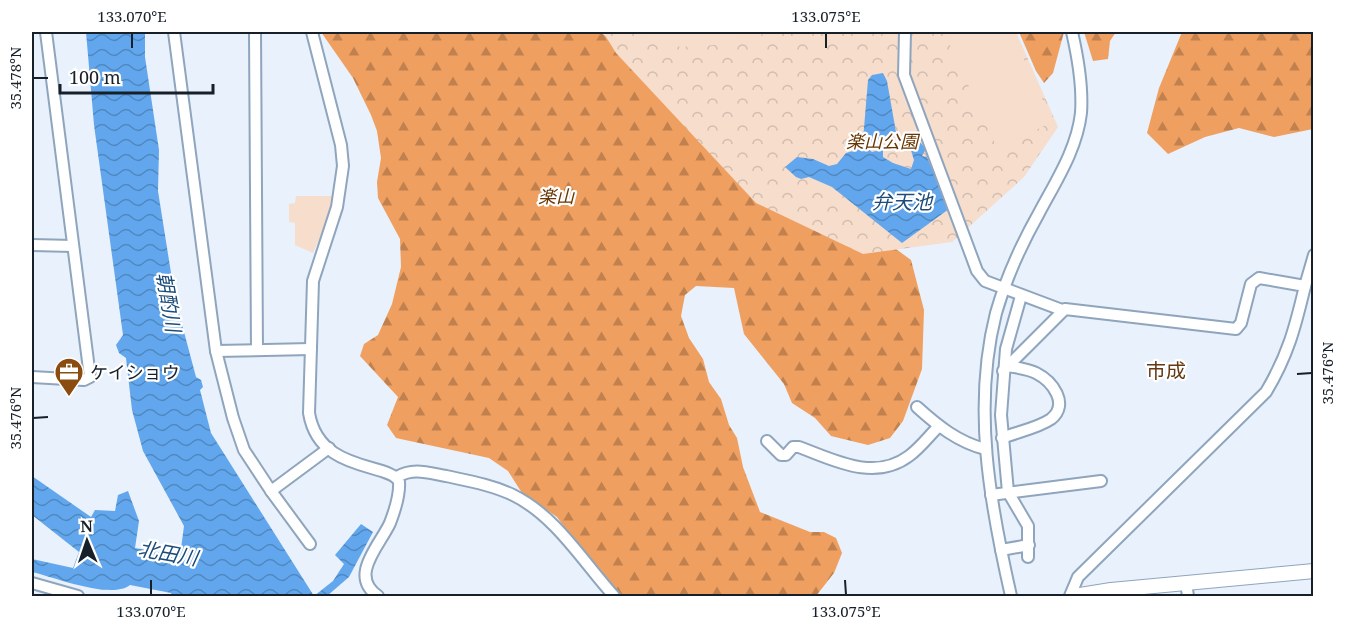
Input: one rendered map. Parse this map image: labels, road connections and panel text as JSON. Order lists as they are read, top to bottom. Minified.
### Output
{"districts":["市成"],"water":["弁天池","朝酌川","北田川"],"parks":["楽山公園","楽山"],"places":{"office":["ケイショウ"]},"scale_bar":"100 m","north":"top","coordinates":["133.070°E","133.075°E","35.478°N","35.476°N"]}
